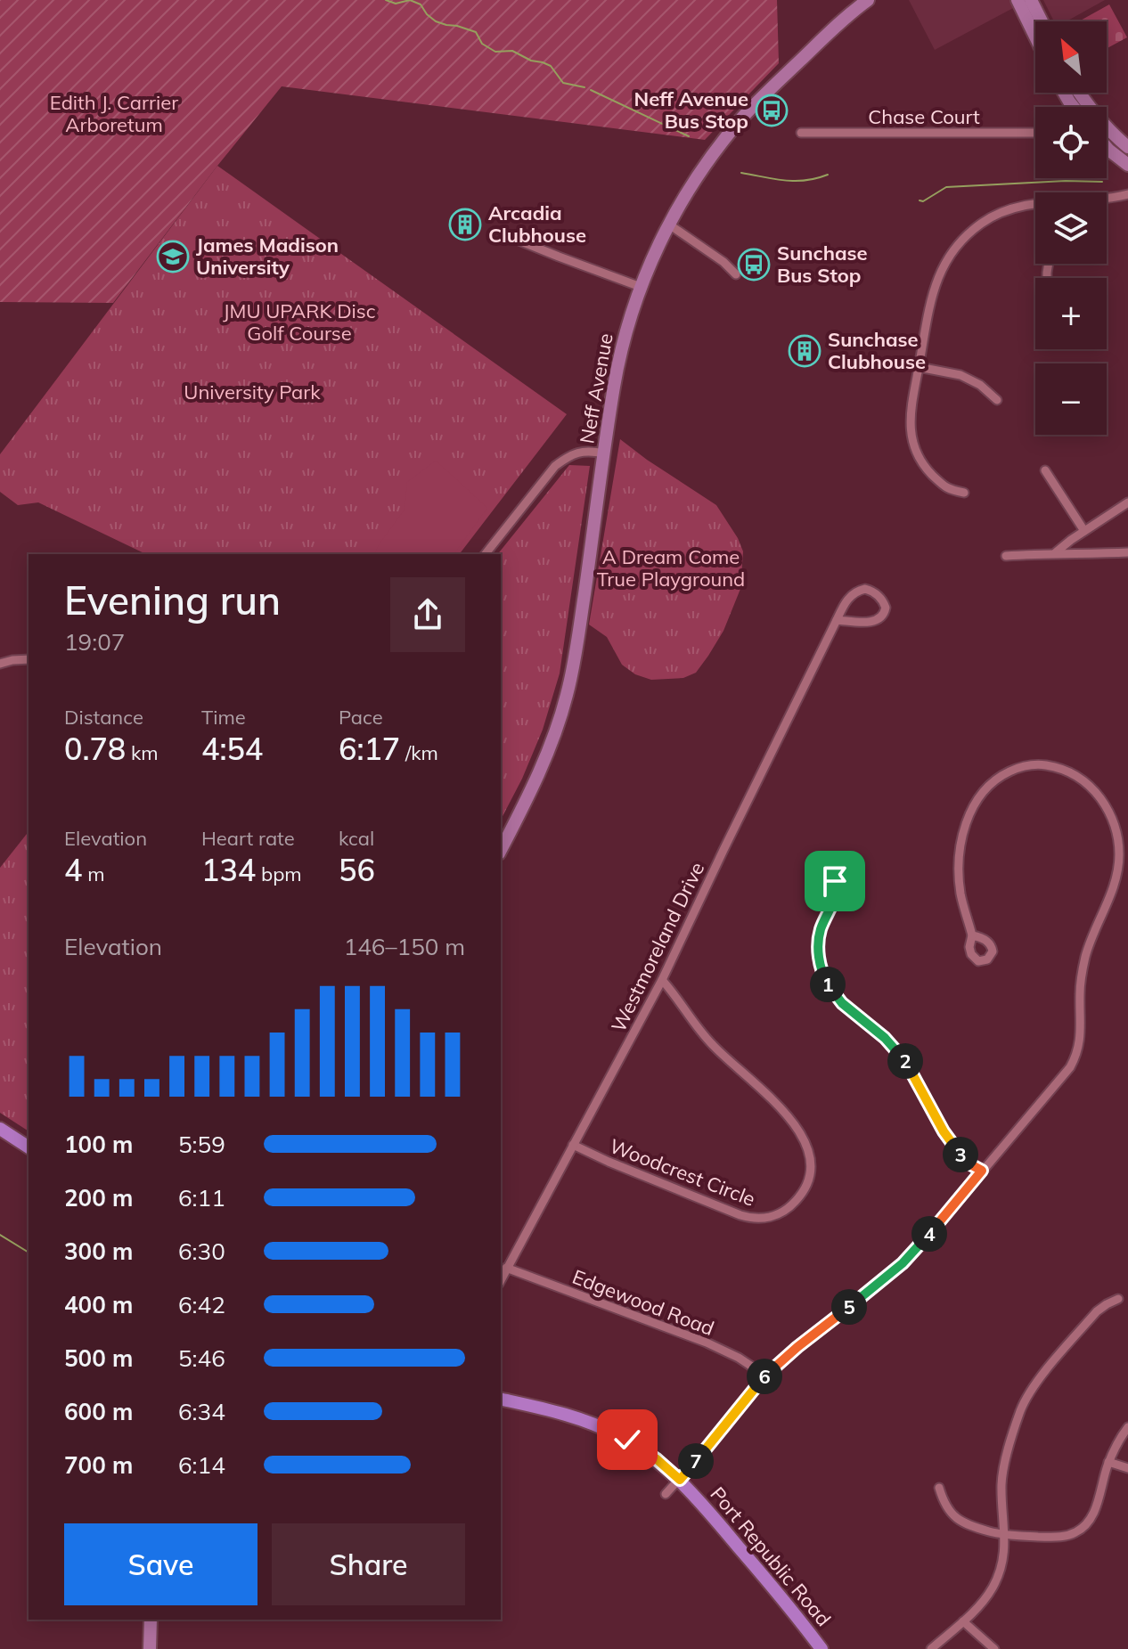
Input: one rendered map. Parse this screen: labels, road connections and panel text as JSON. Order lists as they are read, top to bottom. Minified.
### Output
{"streets":{"main road":["Neff Avenue","Port Republic Road"],"street":["Chase Court","Westmoreland Drive","Woodcrest Circle","Edgewood Road"]},"crossings":[["Westmoreland Drive","Woodcrest Circle"],["Westmoreland Drive","Edgewood Road"]],"parks":["Edith J. Carrier Arboretum","JMU UPARK Disc Golf Course","University Park","A Dream Come True Playground"],"places":{"bus stop":["Neff Avenue Bus Stop","Sunchase Bus Stop"],"building":["Arcadia Clubhouse","Sunchase Clubhouse"],"school or university":["James Madison University"]},"north":"top left","page":{"map_buttons":["+","−"],"heading":["Evening run","19:07"],"stats":[["Distance","0.78 km"],["Time","4:54"],["Pace","6:17 /km"],["Elevation","4 m"],["Heart rate","134 bpm"],["kcal","56"]],"chart":["Elevation","146–150 m"],"pins":["1","2","3","4","5","6","7"],"list":[{"name":"100 m","note":"5:59"},{"name":"200 m","note":"6:11"},{"name":"300 m","note":"6:30"},{"name":"400 m","note":"6:42"},{"name":"500 m","note":"5:46"},{"name":"600 m","note":"6:34"},{"name":"700 m","note":"6:14"}],"buttons":["Save","Share"]}}
